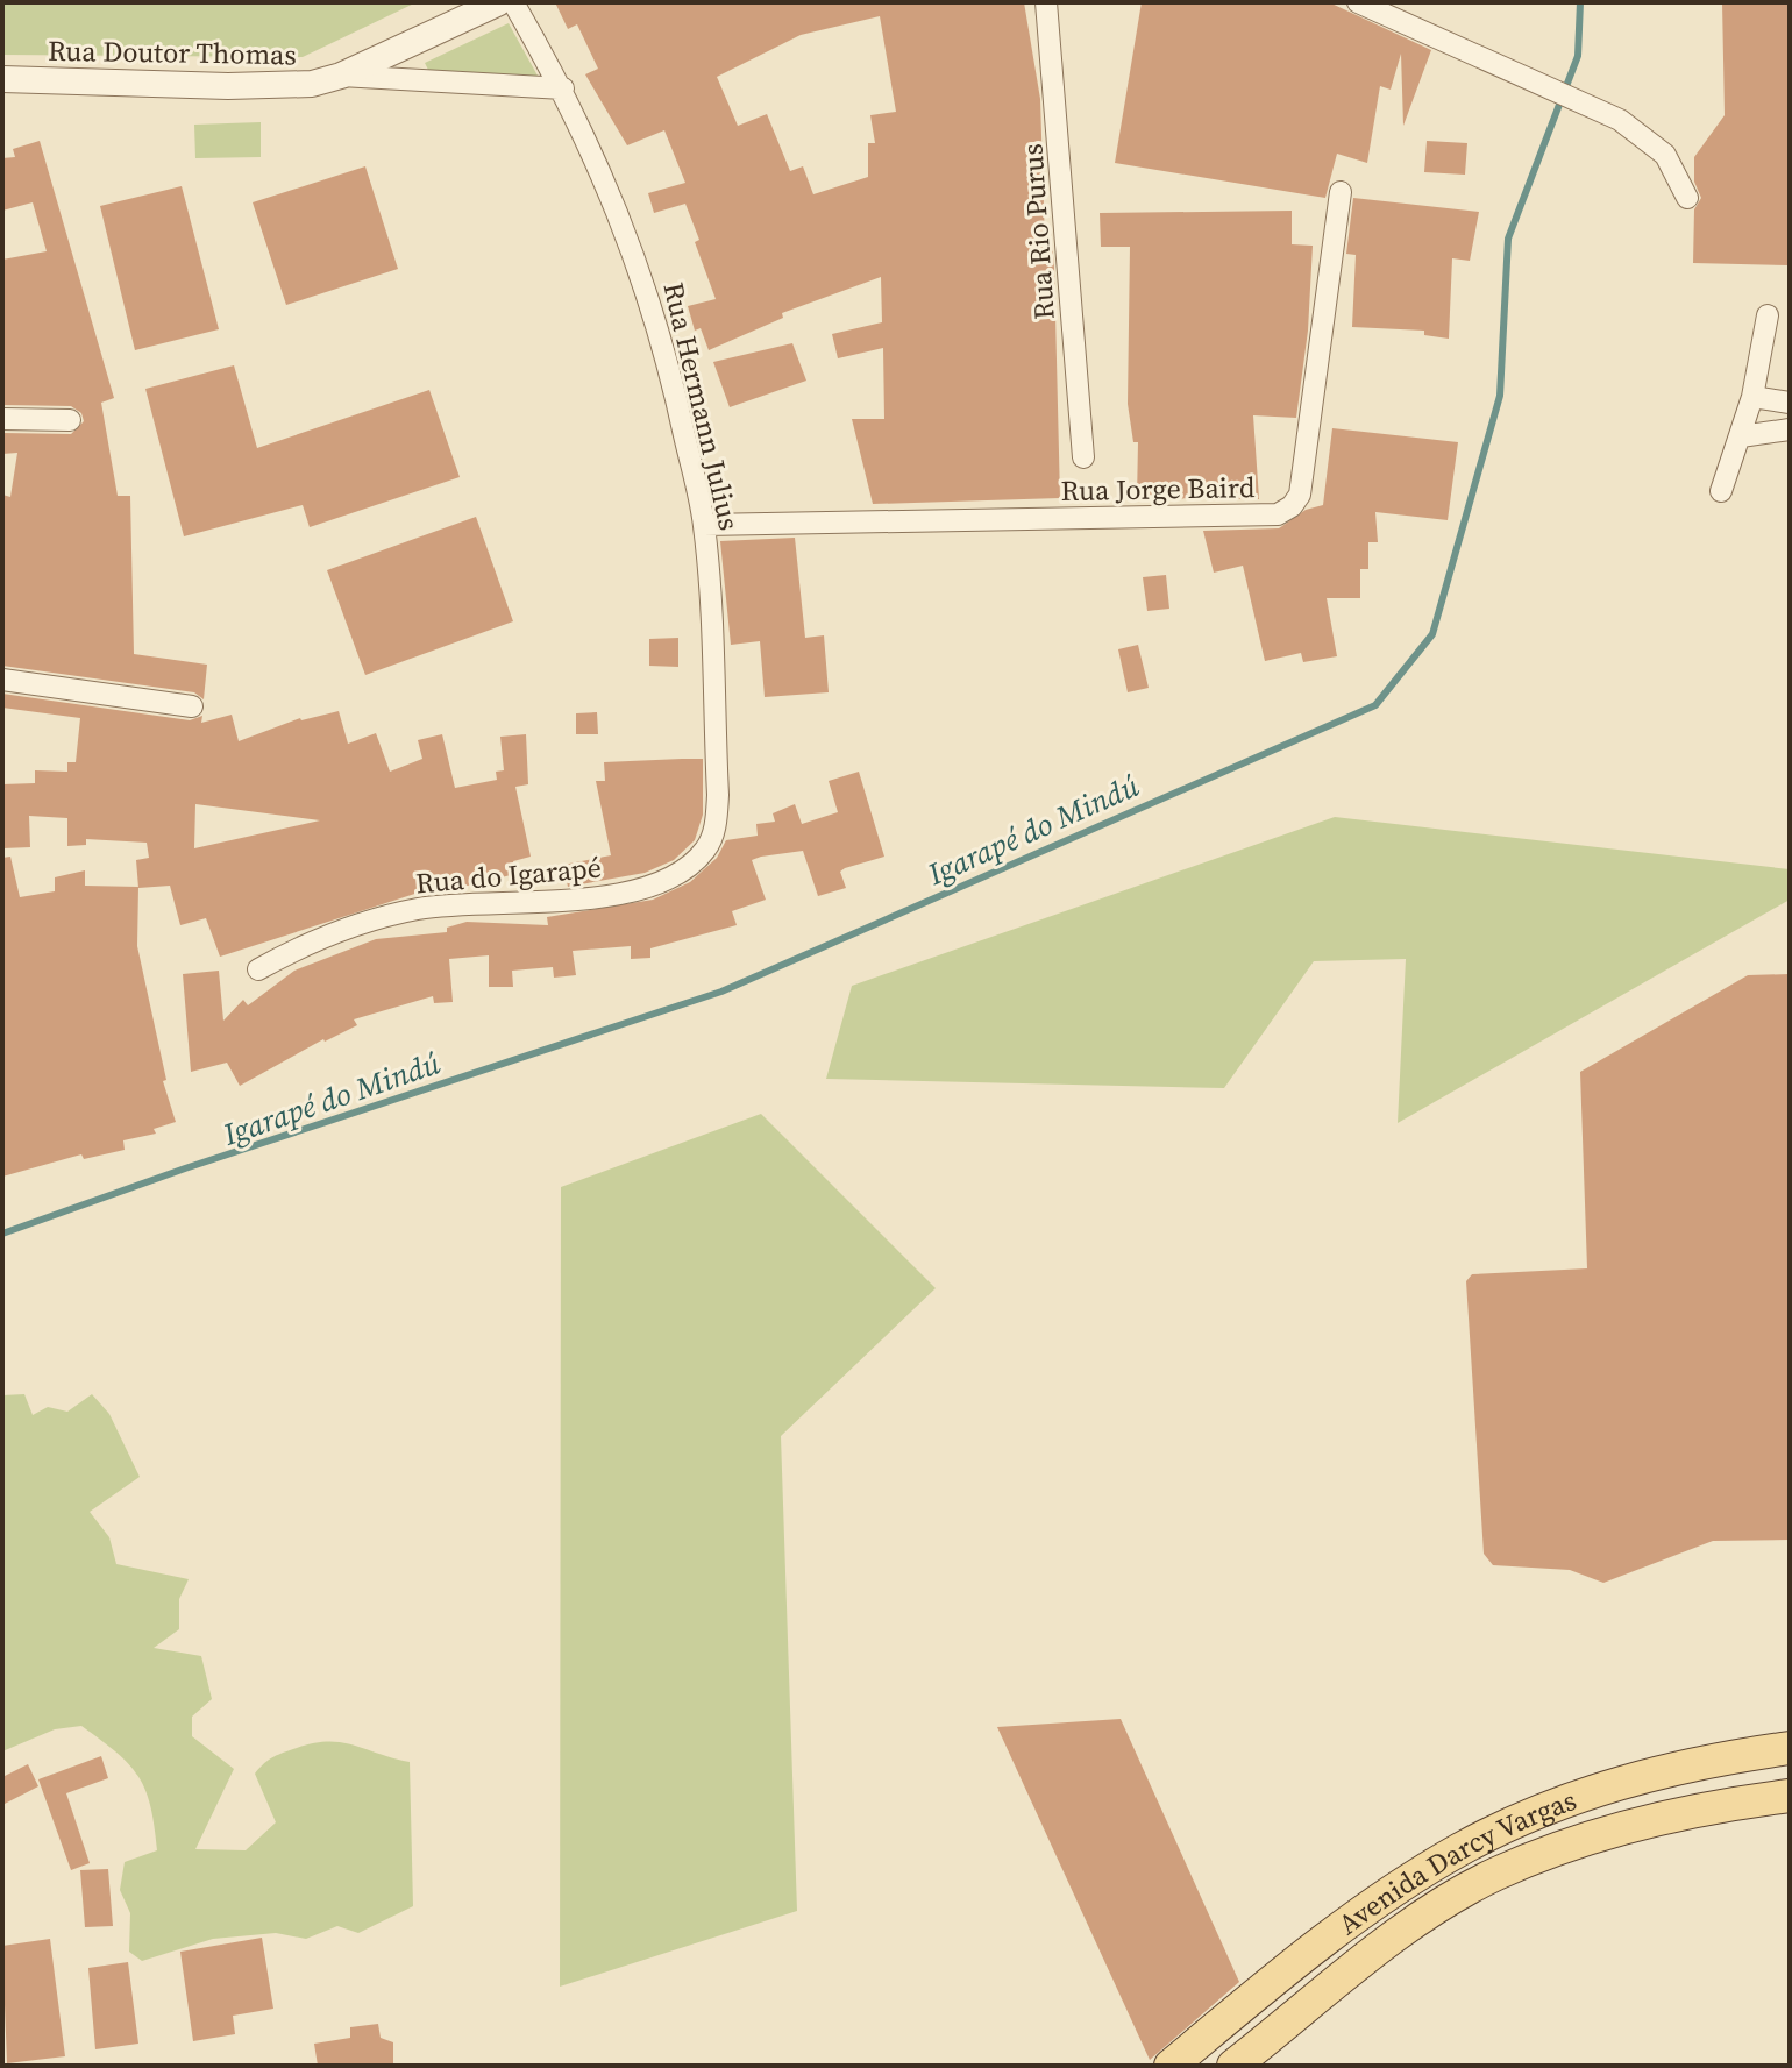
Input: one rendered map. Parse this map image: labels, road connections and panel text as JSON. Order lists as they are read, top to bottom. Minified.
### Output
{"streets":{"main road":["Avenida Darcy Vargas"],"street":["Rua Doutor Thomas","Rua Rio Purus","Rua Hermann Julius","Rua Jorge Baird","Rua do Igarapé"]},"crossings":[["Rua Doutor Thomas","Rua Hermann Julius"],["Rua Hermann Julius","Rua Jorge Baird"],["Rua Hermann Julius","Rua do Igarapé"]],"water":["Igarapé do Mindú"]}
